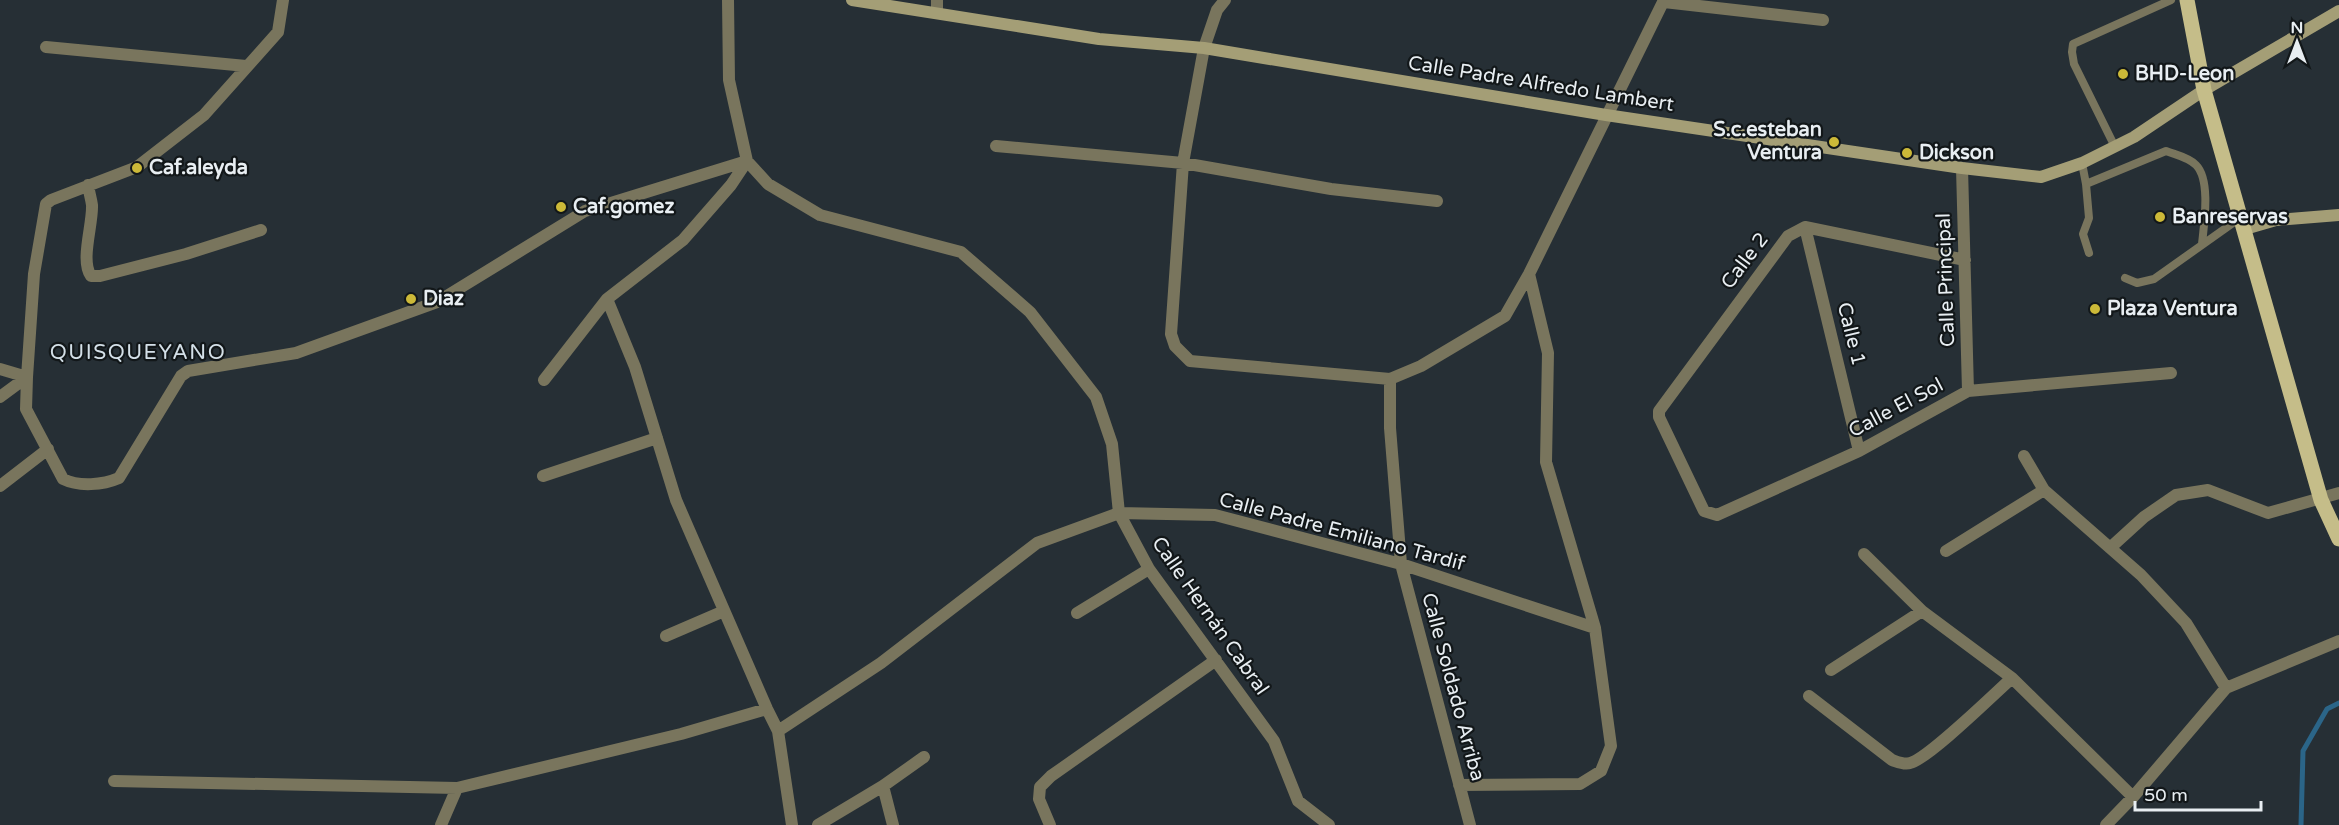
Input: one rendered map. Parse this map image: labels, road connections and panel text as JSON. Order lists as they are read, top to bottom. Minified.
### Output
{"streets":{"street":["Calle Padre Alfredo Lambert","Calle 2","Calle Principal","Calle 1","Calle El Sol","Calle Padre Emiliano Tardif","Calle Hernán Cabral","Calle Soldado Arriba"]},"crossings":[["Calle Padre Alfredo Lambert","Calle Principal"],["Calle 2","Calle 1"],["Calle 2","Calle El Sol"],["Calle Principal","Calle El Sol"],["Calle 1","Calle El Sol"],["Calle Padre Emiliano Tardif","Calle Hernán Cabral"],["Calle Padre Emiliano Tardif","Calle Soldado Arriba"]],"districts":["QUISQUEYANO"],"places":["BHD-Leon","S.c.esteban Ventura","Dickson","Caf.aleyda","Caf.gomez","Banreservas","Diaz","Plaza Ventura"],"scale_bar":"50 m","north":"top"}
